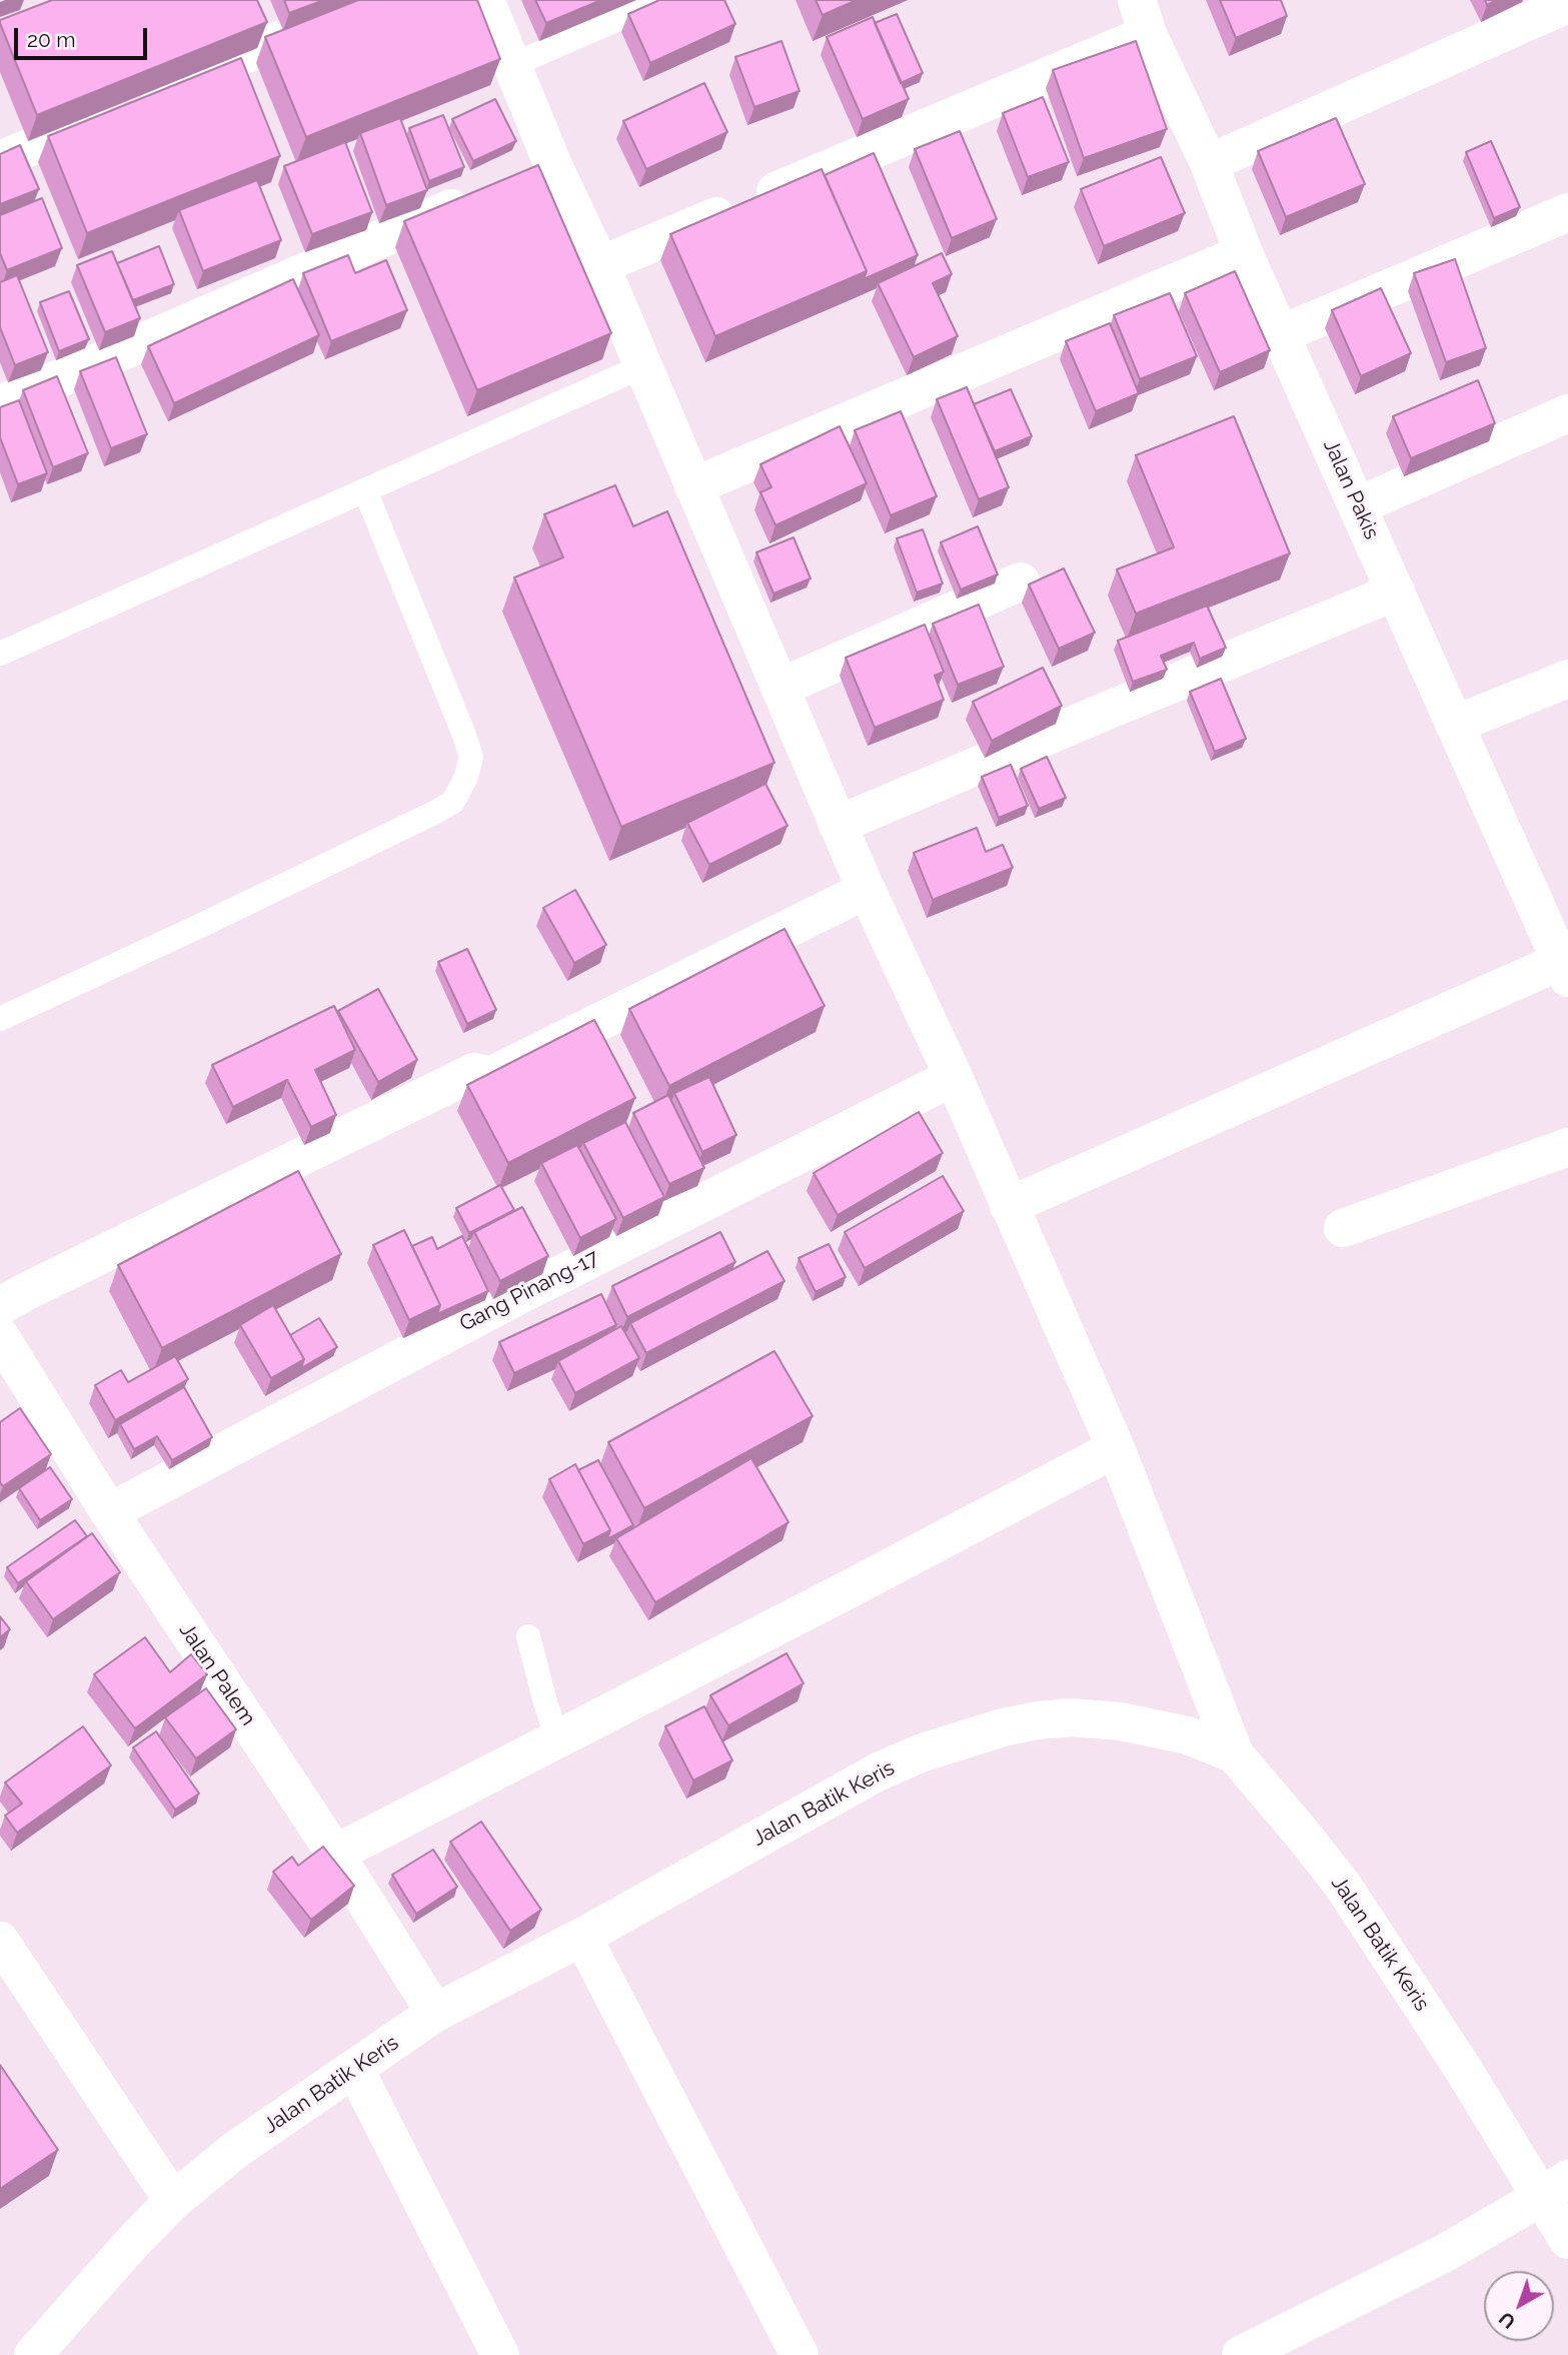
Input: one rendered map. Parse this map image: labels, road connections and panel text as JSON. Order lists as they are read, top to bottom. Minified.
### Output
{"streets":{"street":["Jalan Pakis","Gang Pinang-17","Jalan Palem","Jalan Batik Keris"]},"crossings":[["Gang Pinang-17","Jalan Palem"],["Jalan Palem","Jalan Batik Keris"]],"scale_bar":"20 m","north":"bottom left"}
